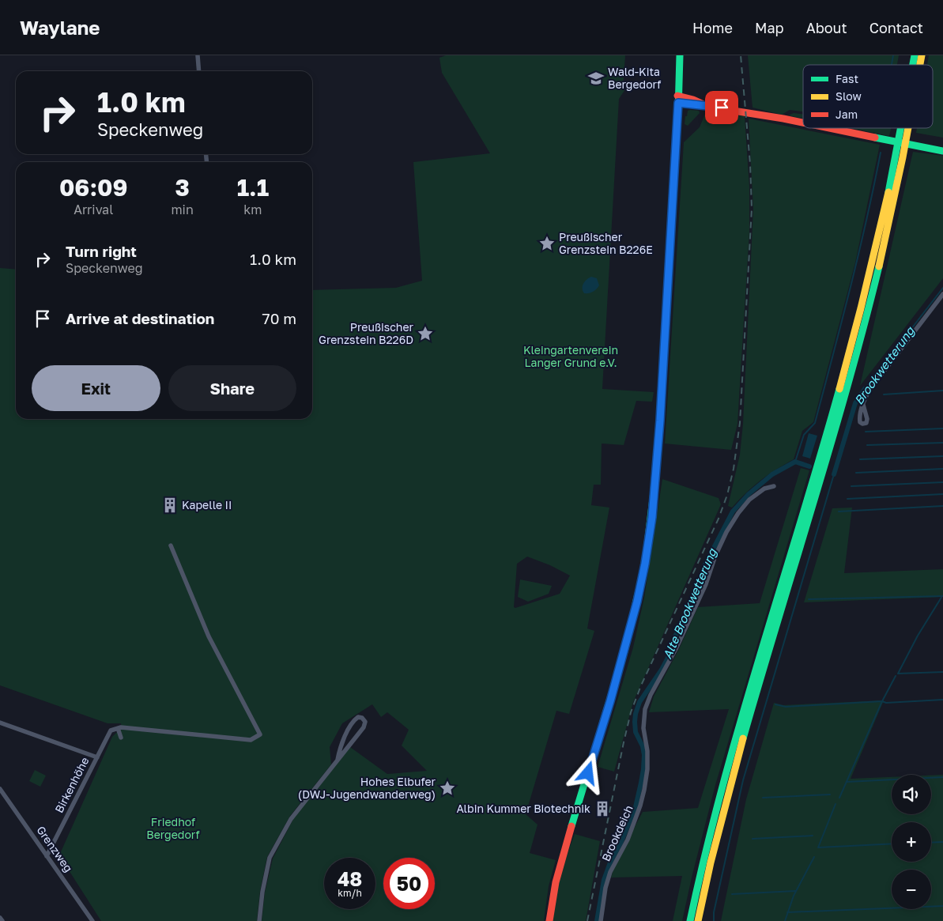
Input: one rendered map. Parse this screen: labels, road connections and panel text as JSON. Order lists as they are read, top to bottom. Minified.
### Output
{"streets":{"street":["Birkenhöhe","Brookdeich","Grenzweg"]},"crossings":[["Birkenhöhe","Grenzweg"]],"water":["Brookwetterung","Alte Brookwetterung"],"parks":["Kleingartenverein Langer Grund e.V.","Friedhof Bergedorf"],"places":{"school or university":["Wald-Kita Bergedorf"],"place":["Preußischer Grenzstein B226E","Preußischer Grenzstein B226D","Hohes Elbufer (DWJ-Jugendwanderweg)"],"building":["Kapelle II","Albin Kummer Biotechnik"]},"legend":["Fast","Slow","Jam"],"page":{"header":"Waylane","nav":["Home","Map","About","Contact"],"turn":["1.0 km","Speckenweg"],"eta":["06:09","Arrival","3","min","1.1","km"],"list":[{"name":"Turn right","note":"Speckenweg","value":"1.0 km"},{"name":"Arrive at destination","value":"70 m"}],"buttons":["Exit","Share"],"map_buttons":["+","−"],"speed":"48 km/h","limit":"50"}}
